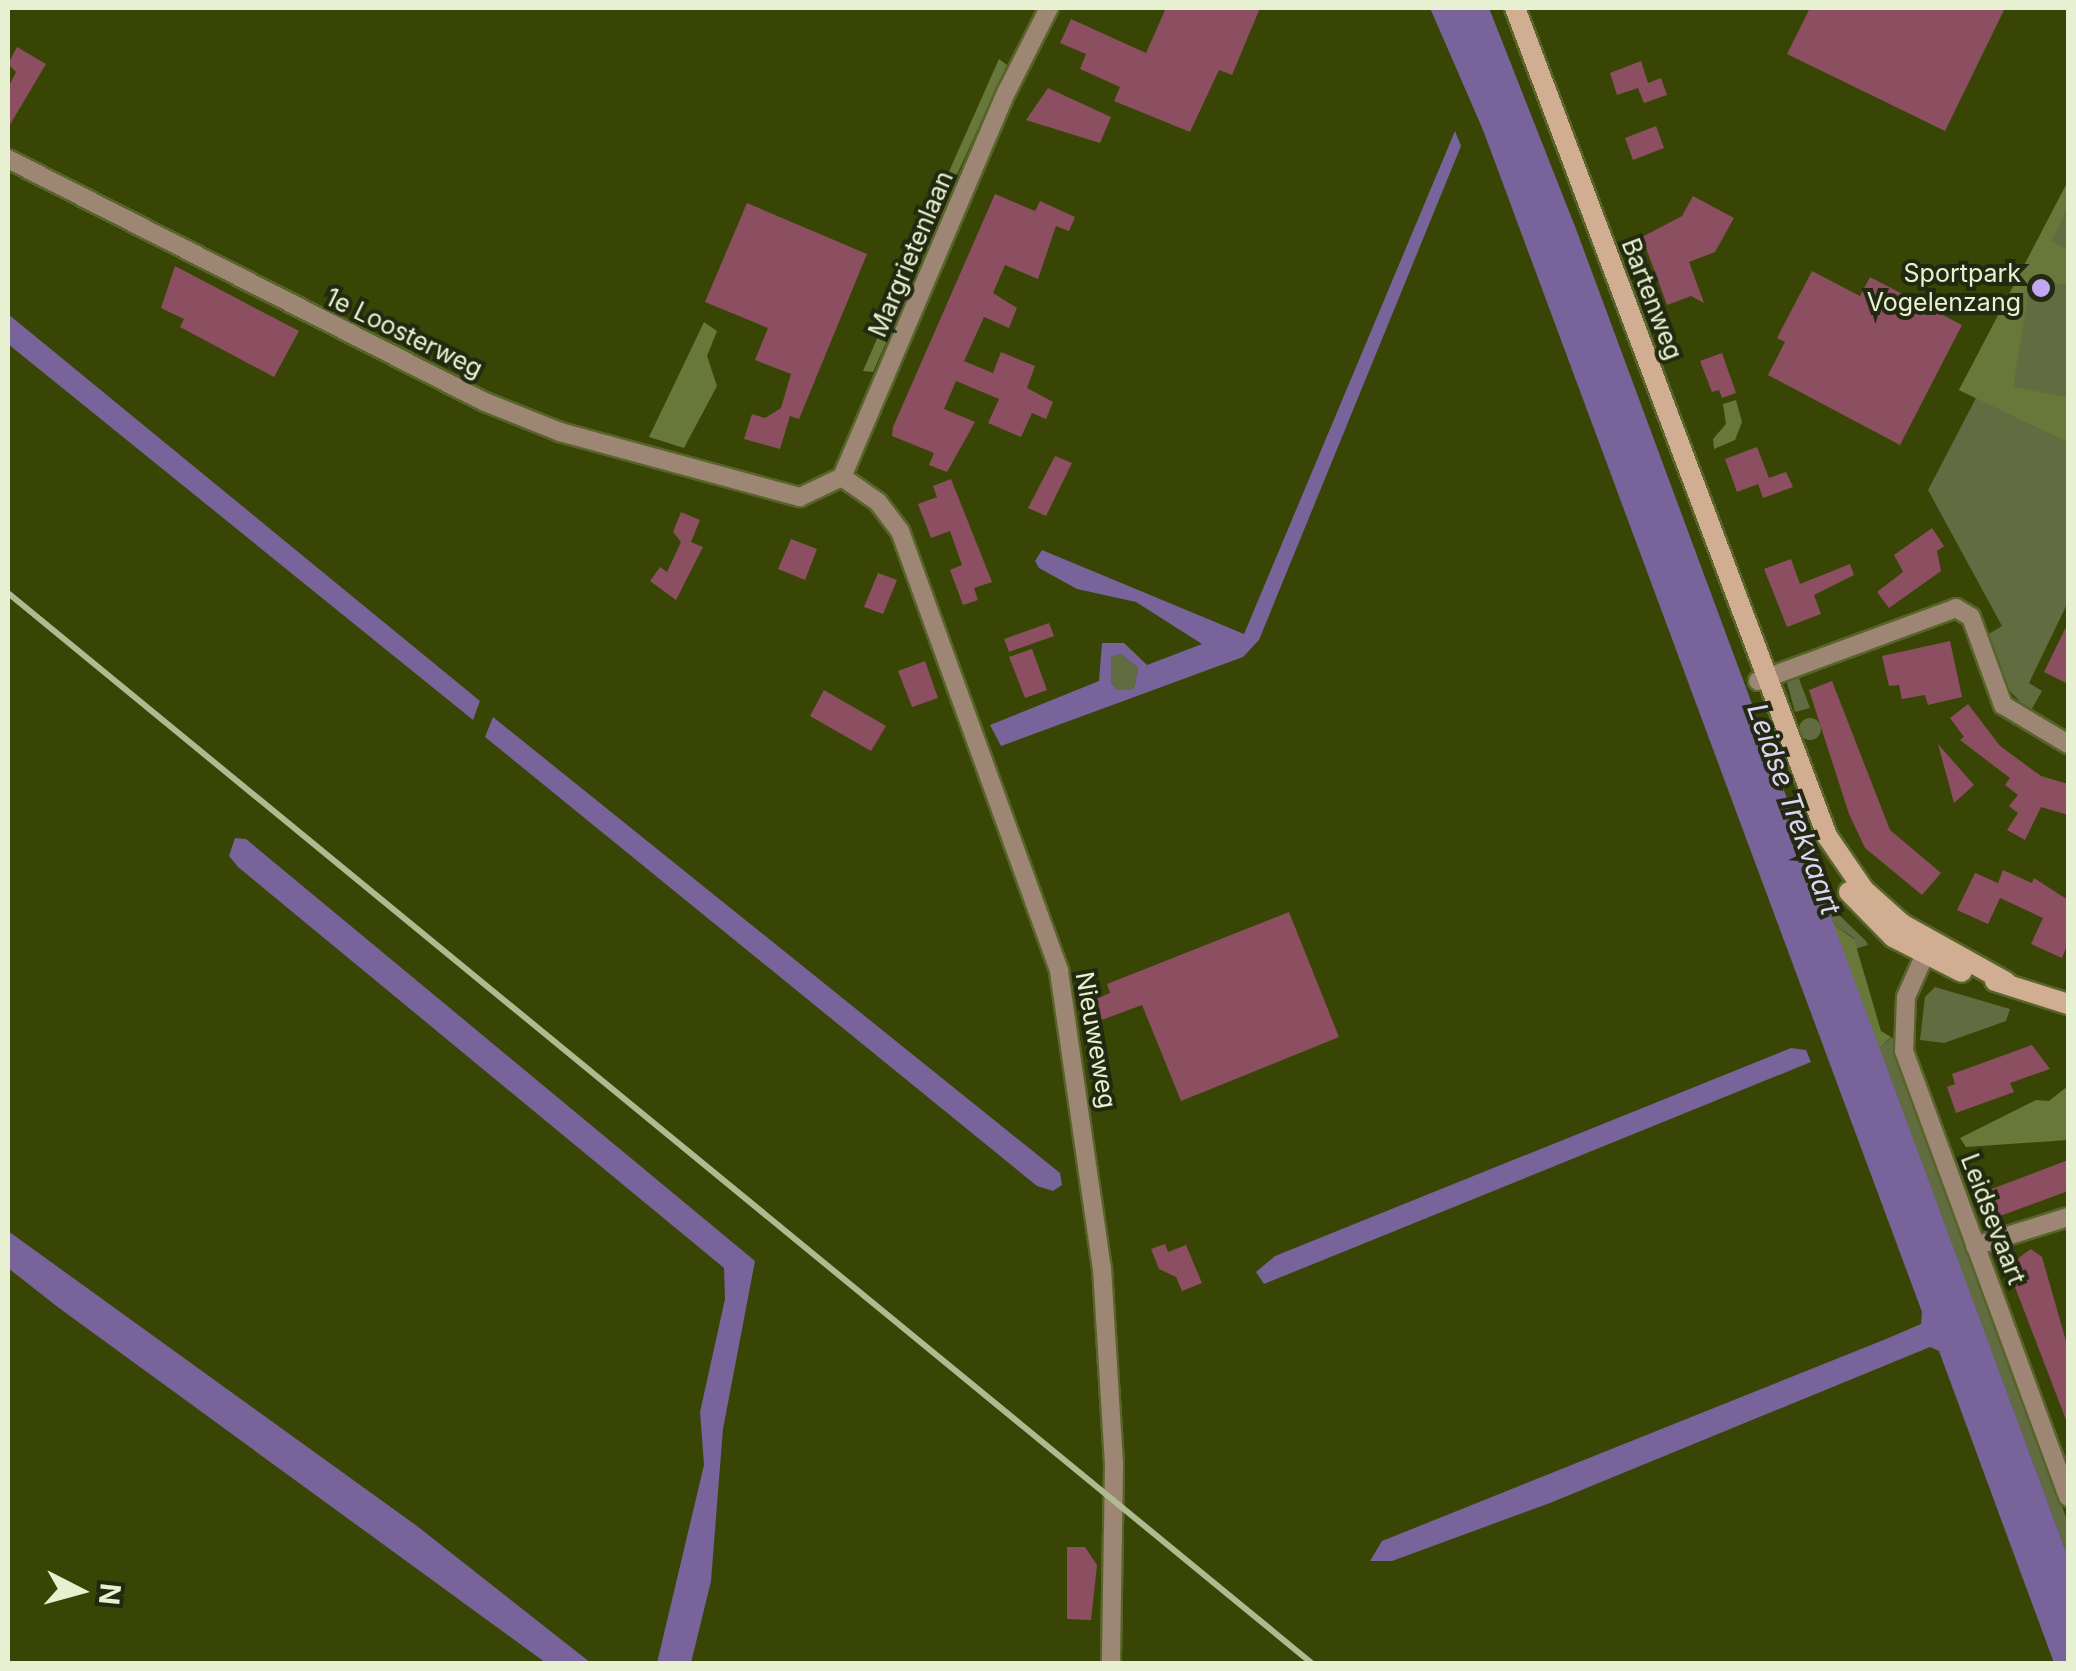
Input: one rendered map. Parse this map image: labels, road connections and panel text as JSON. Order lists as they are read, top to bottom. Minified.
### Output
{"streets":{"main road":["Bartenweg"],"street":["Margrietenlaan","1e Loosterweg","Nieuweweg","Leidsevaart"]},"crossings":[["Margrietenlaan","1e Loosterweg"],["Margrietenlaan","Nieuweweg"],["1e Loosterweg","Nieuweweg"]],"water":["Leidse Trekvaart"],"places":["Sportpark Vogelenzang"],"north":"right"}
